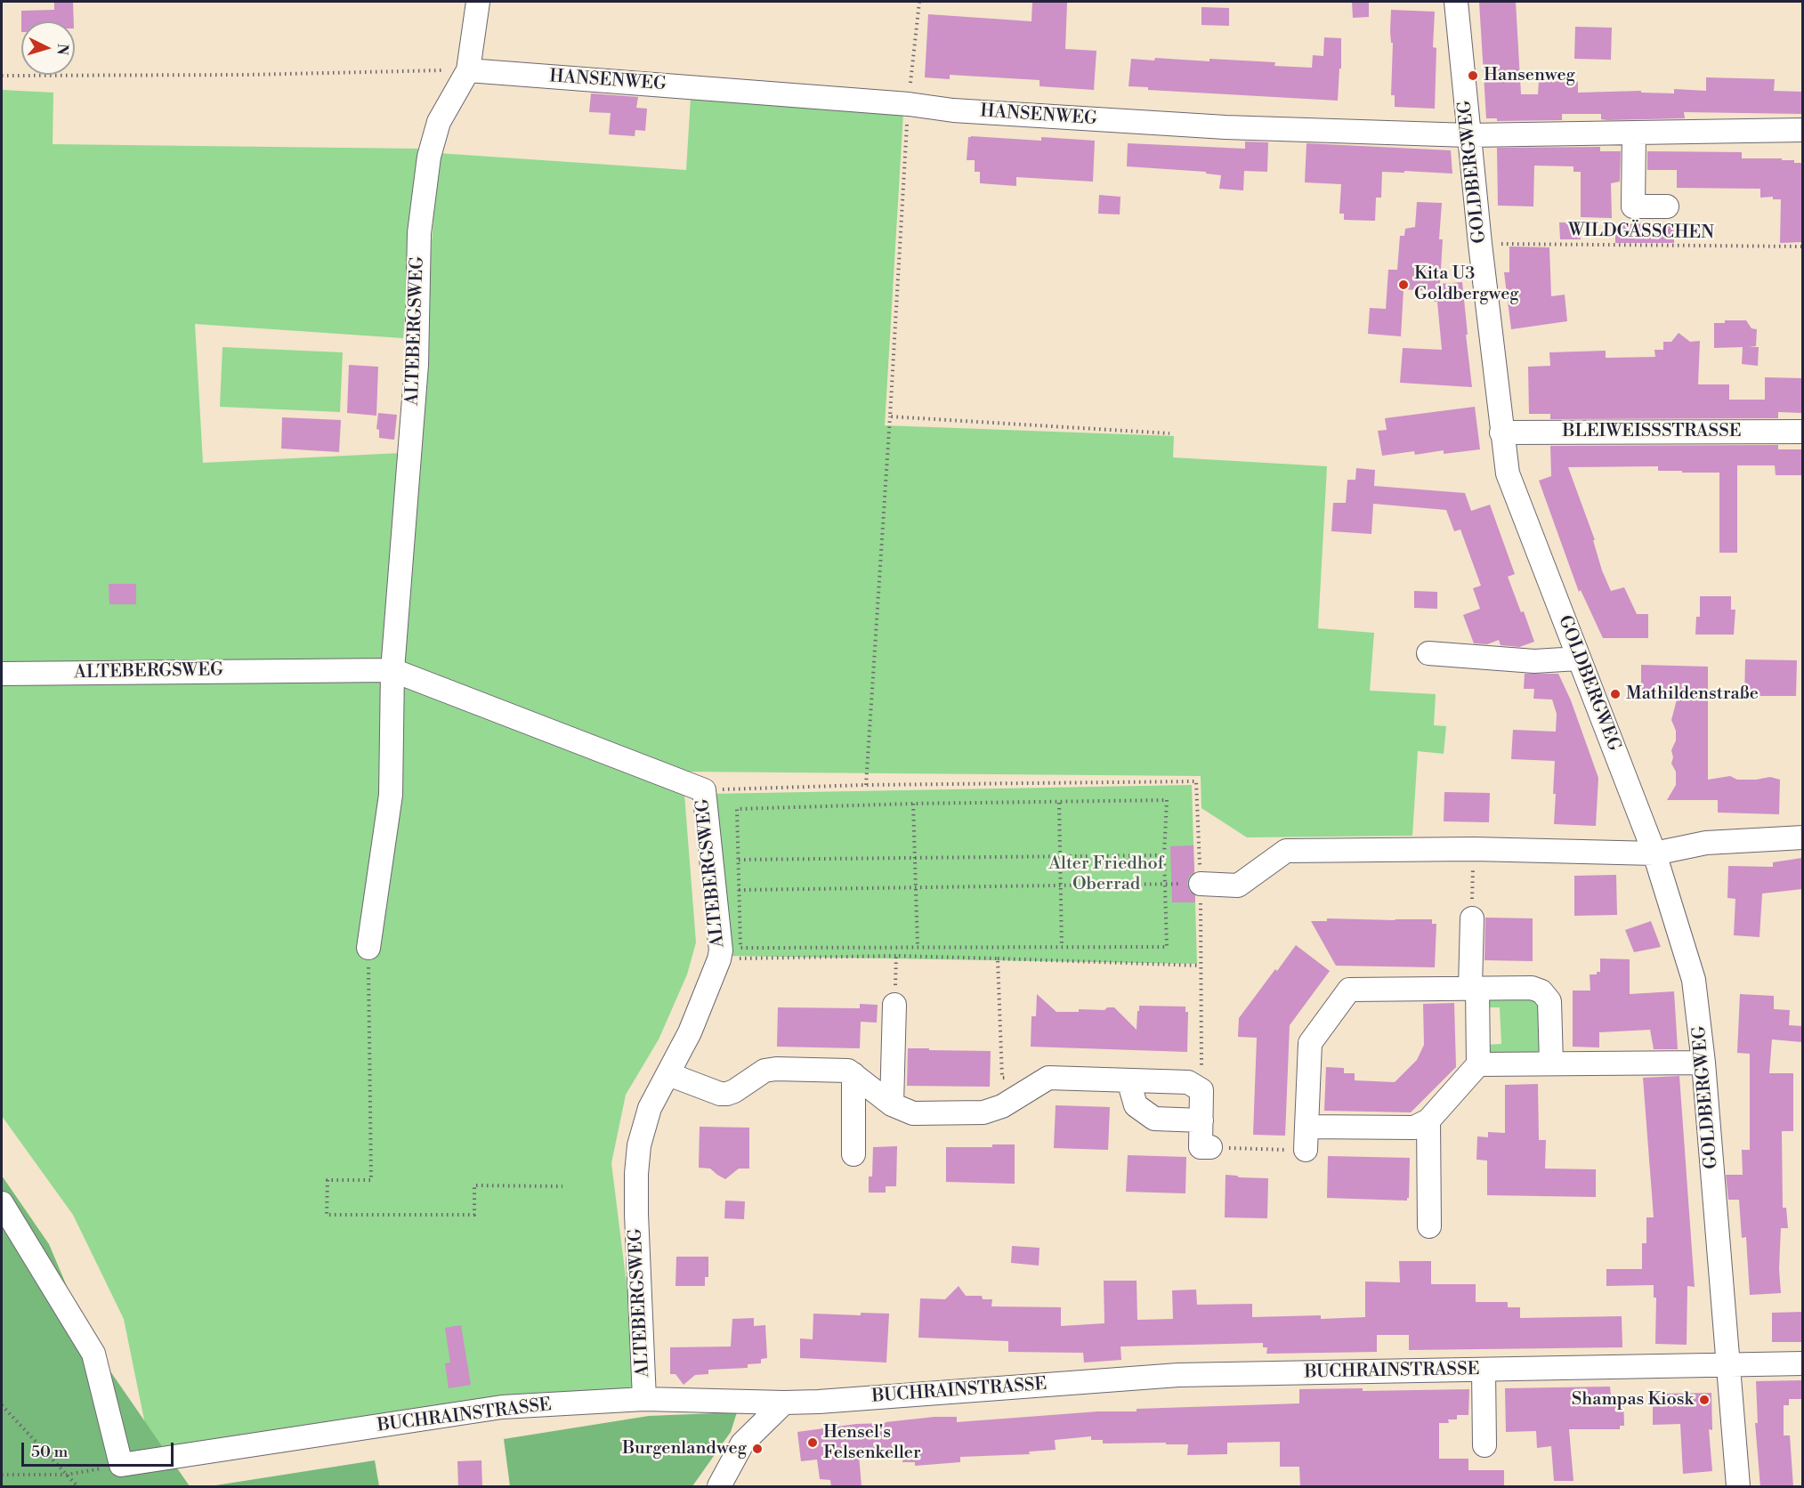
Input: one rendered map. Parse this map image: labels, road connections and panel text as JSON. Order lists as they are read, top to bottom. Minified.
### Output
{"streets":{"street":["HANSENWEG","GOLDBERGWEG","ALTEBERGSWEG","BLEIWEISSSTRASSE","BUCHRAINSTRASSE"],"path":["WILDGÄSSCHEN"]},"crossings":[["HANSENWEG","GOLDBERGWEG"],["HANSENWEG","ALTEBERGSWEG"],["GOLDBERGWEG","WILDGÄSSCHEN"],["GOLDBERGWEG","BLEIWEISSSTRASSE"],["GOLDBERGWEG","BUCHRAINSTRASSE"],["ALTEBERGSWEG","BUCHRAINSTRASSE"]],"parks":["Alter Friedhof Oberrad"],"places":["Hansenweg","Kita U3 Goldbergweg","Mathildenstraße","Shampas Kiosk","Hensel's Felsenkeller","Burgenlandweg"],"scale_bar":"50 m","north":"right"}
